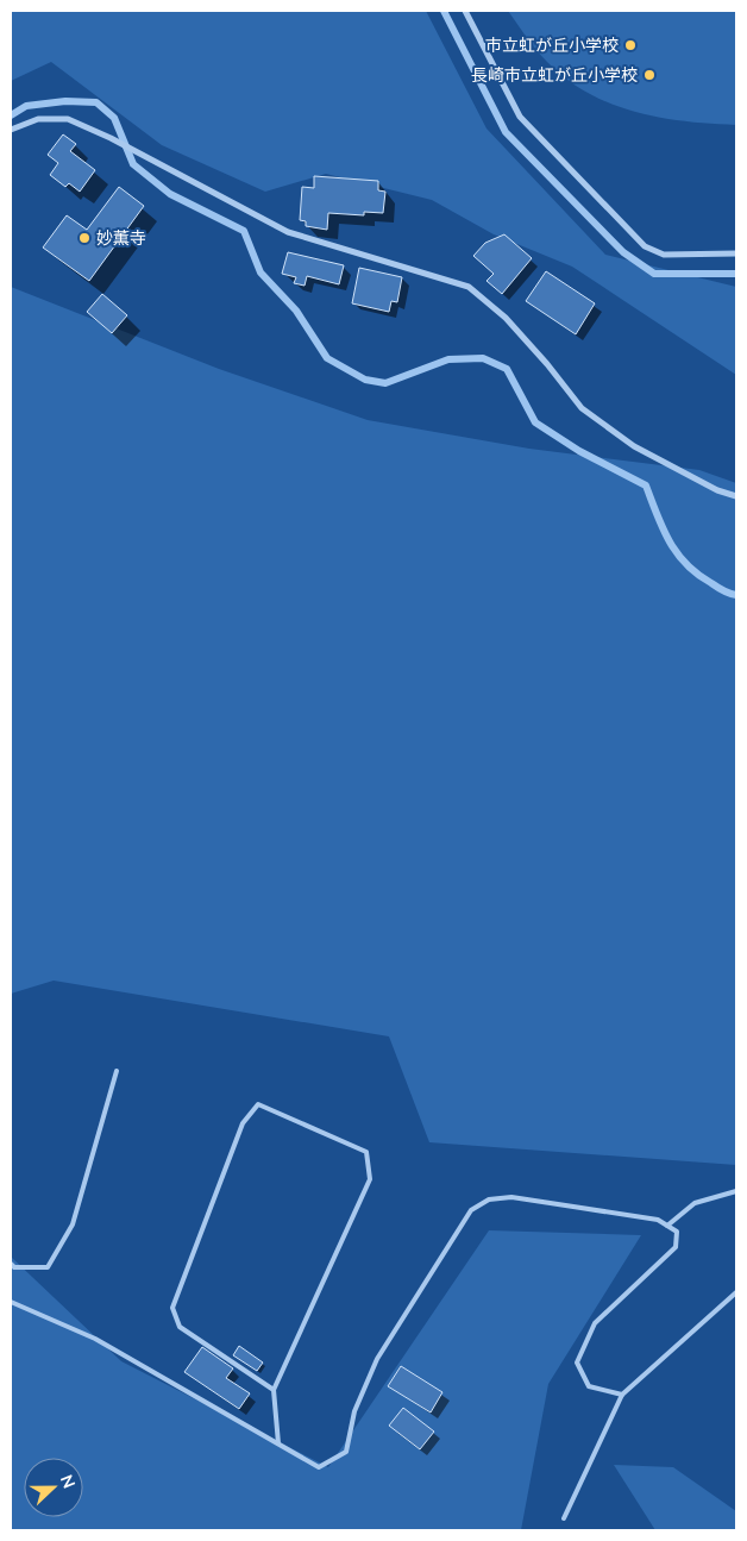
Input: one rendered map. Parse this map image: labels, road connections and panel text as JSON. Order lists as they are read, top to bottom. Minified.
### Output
{"places":["市立虹が丘小学校","長崎市立虹が丘小学校","妙薫寺"],"north":"right"}
